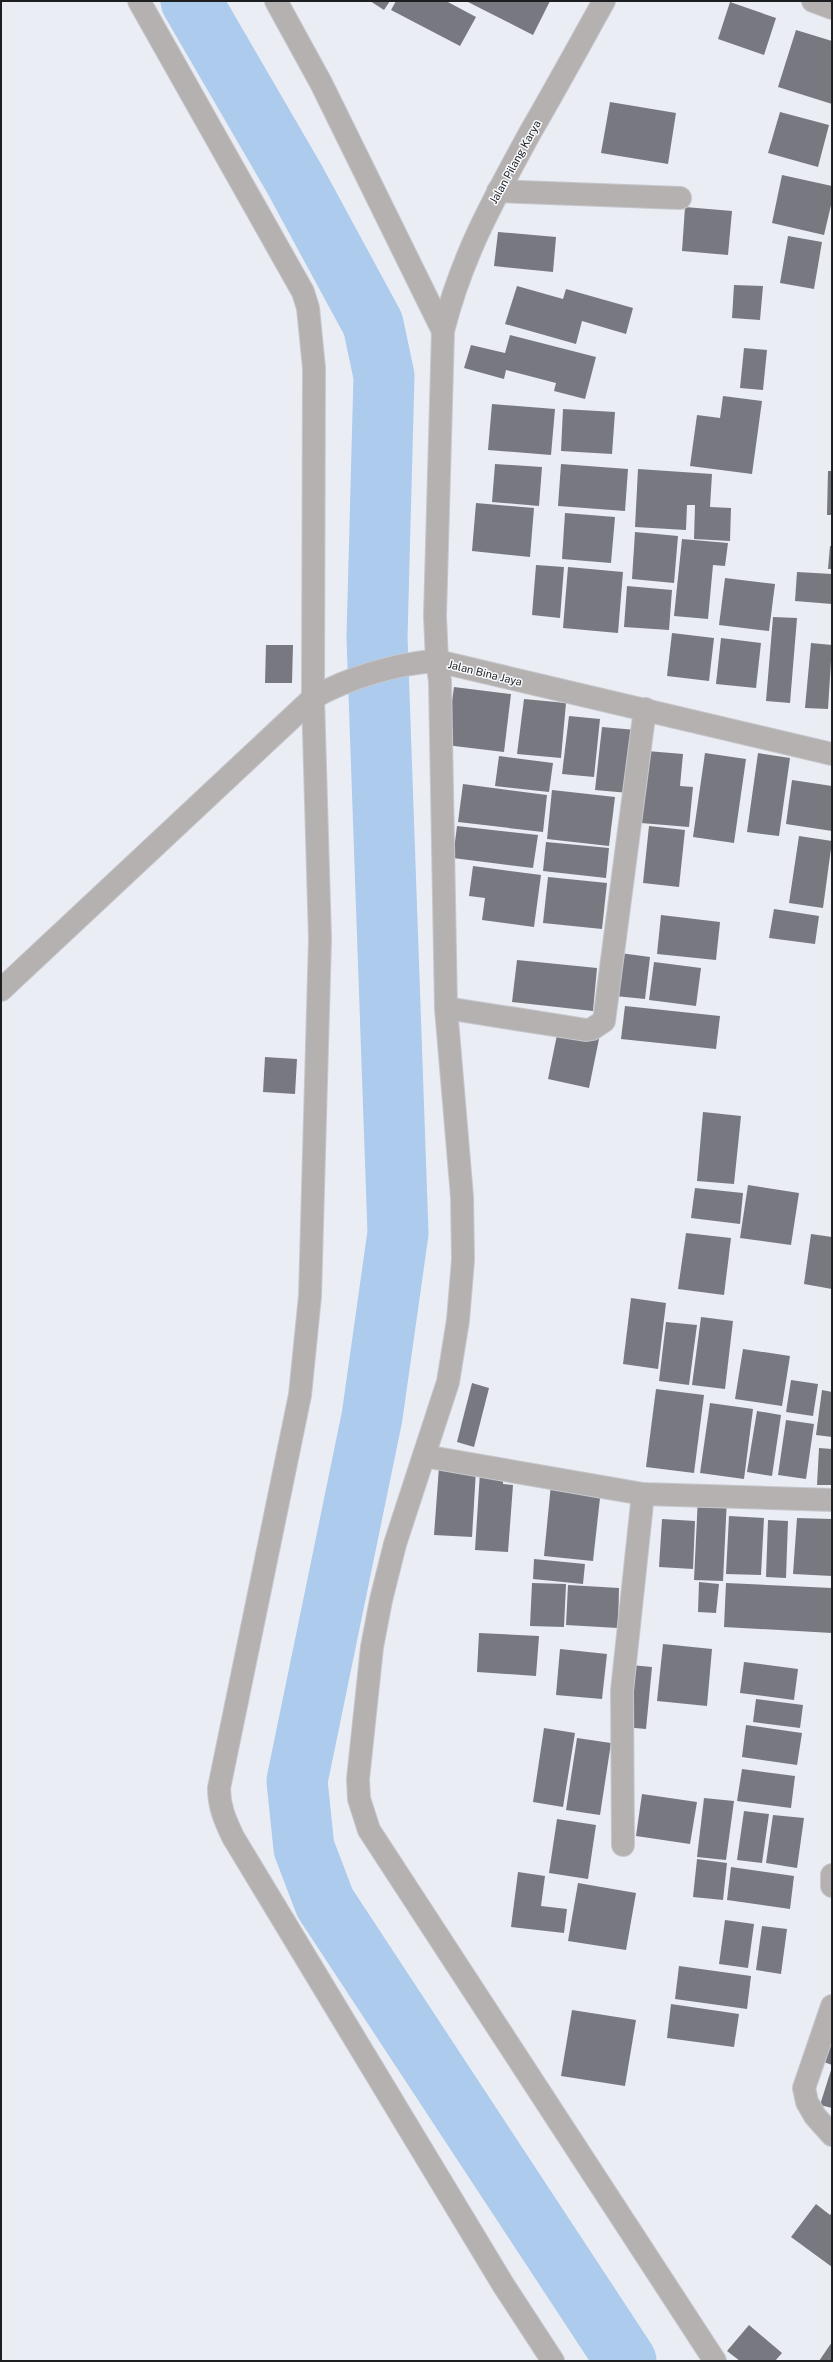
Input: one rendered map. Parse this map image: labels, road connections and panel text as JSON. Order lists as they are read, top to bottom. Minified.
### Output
{"streets":{"street":["Jalan Pilang Karya","Jalan Bina Jaya"]},"crossings":[["Jalan Pilang Karya","Jalan Bina Jaya"]]}
